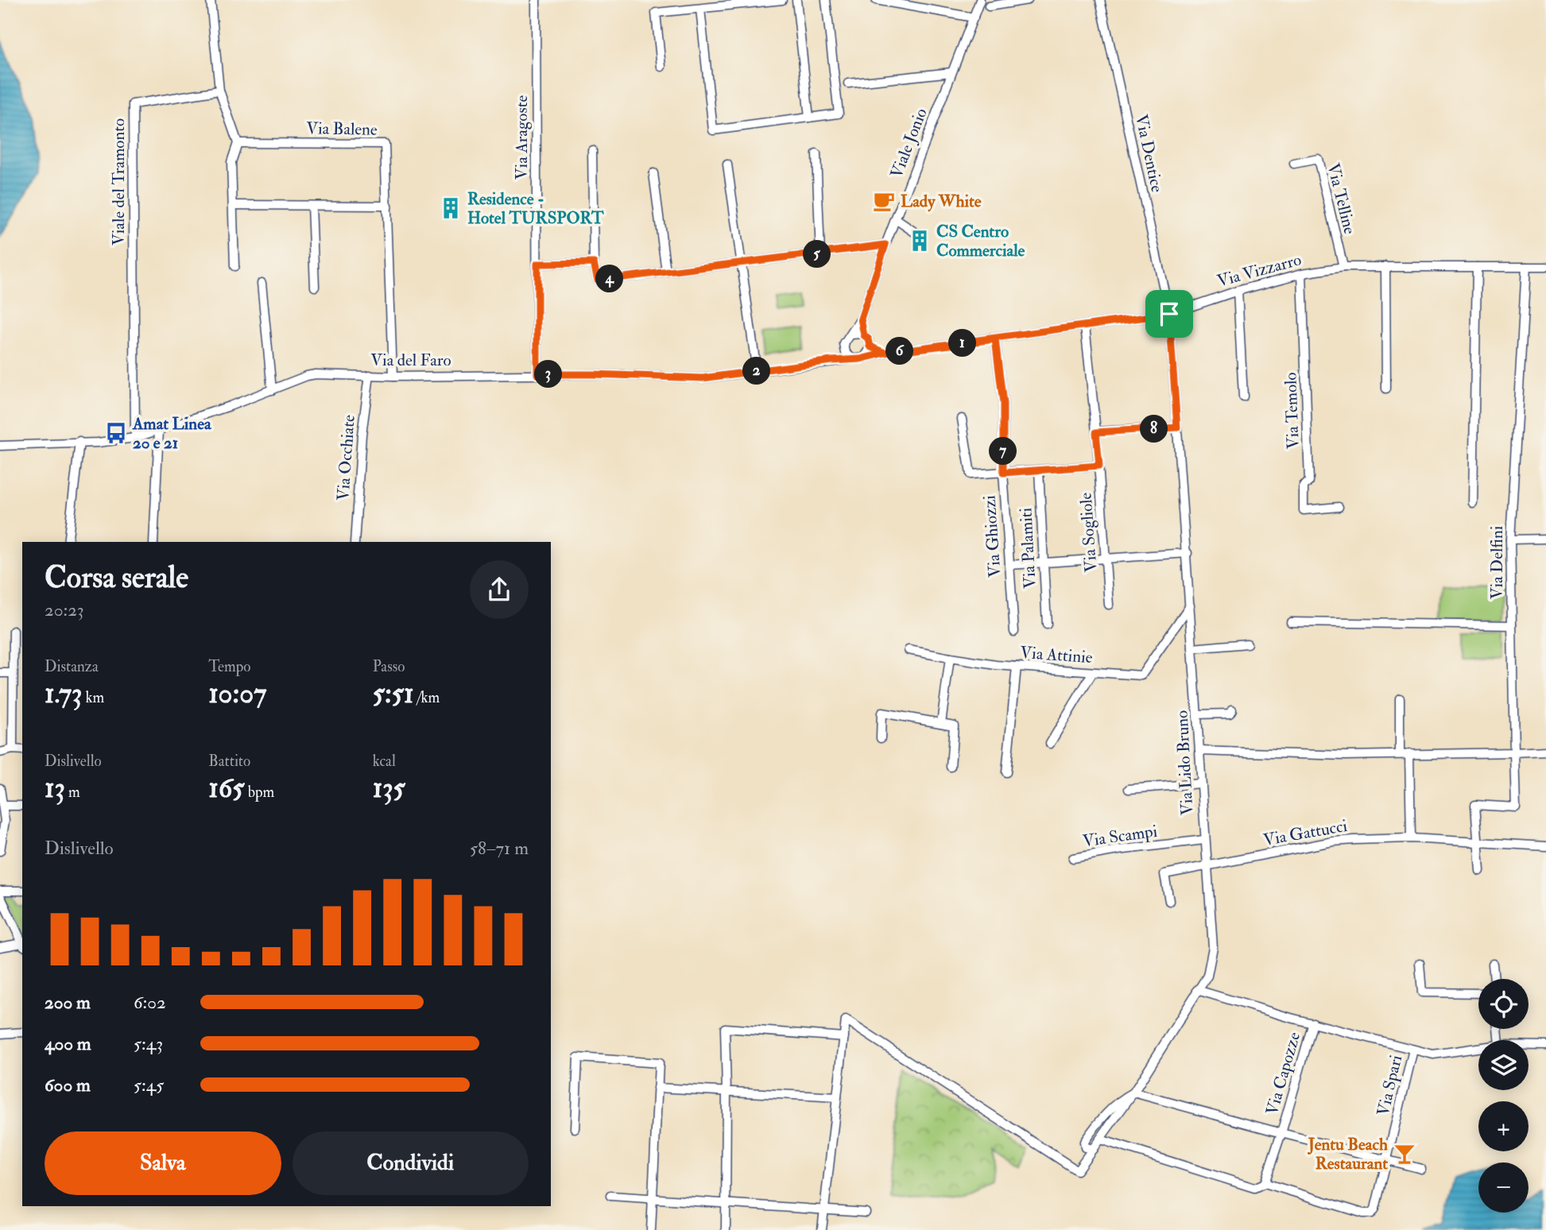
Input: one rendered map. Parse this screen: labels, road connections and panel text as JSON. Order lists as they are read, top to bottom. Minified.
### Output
{"streets":{"street":["Via Balene","Via Aragoste","Viale Jonio","Via Dentice","Viale del Tramonto","Via Telline","Via Vizzarro","Via del Faro","Via Temolo","Via Occhiate","Via Sogliole","Via Ghiozzi","Via Palamiti","Via Delfini","Via Attinie","Via Lido Bruno","Via Gattucci","Via Scampi","Via Capozze","Via Spari"]},"crossings":[["Via Balene","Via del Faro"],["Via Aragoste","Via del Faro"],["Viale Jonio","Via Vizzarro"],["Viale Jonio","Via del Faro"],["Via Dentice","Via Vizzarro"],["Via Dentice","Via Lido Bruno"],["Viale del Tramonto","Via del Faro"],["Via Telline","Via Vizzarro"],["Via Vizzarro","Via del Faro"],["Via Vizzarro","Via Temolo"],["Via Vizzarro","Via Sogliole"],["Via Vizzarro","Via Ghiozzi"],["Via Vizzarro","Via Delfini"],["Via Vizzarro","Via Lido Bruno"],["Via del Faro","Via Occhiate"],["Via Delfini","Via Gattucci"],["Via Attinie","Via Lido Bruno"],["Via Lido Bruno","Via Gattucci"],["Via Lido Bruno","Via Scampi"],["Via Capozze","Via Spari"]],"places":{"cafe":["Lady White"],"building":["Residence - Hotel TURSPORT","CS Centro Commerciale"],"bus stop":["Amat Linea 20 e 21"],"bar":["Jentu Beach Restaurant"]},"page":{"pins":["5","4","1","6","2","3","8","7"],"heading":["Corsa serale","20:23"],"stats":[["Distanza","1.73 km"],["Tempo","10:07"],["Passo","5:51 /km"],["Dislivello","13 m"],["Battito","165 bpm"],["kcal","135"]],"chart":["Dislivello","58–71 m"],"map_buttons":["+","−"],"list":[{"name":"200 m","note":"6:02"},{"name":"400 m","note":"5:43"},{"name":"600 m","note":"5:45"}],"buttons":["Salva","Condividi"]}}
